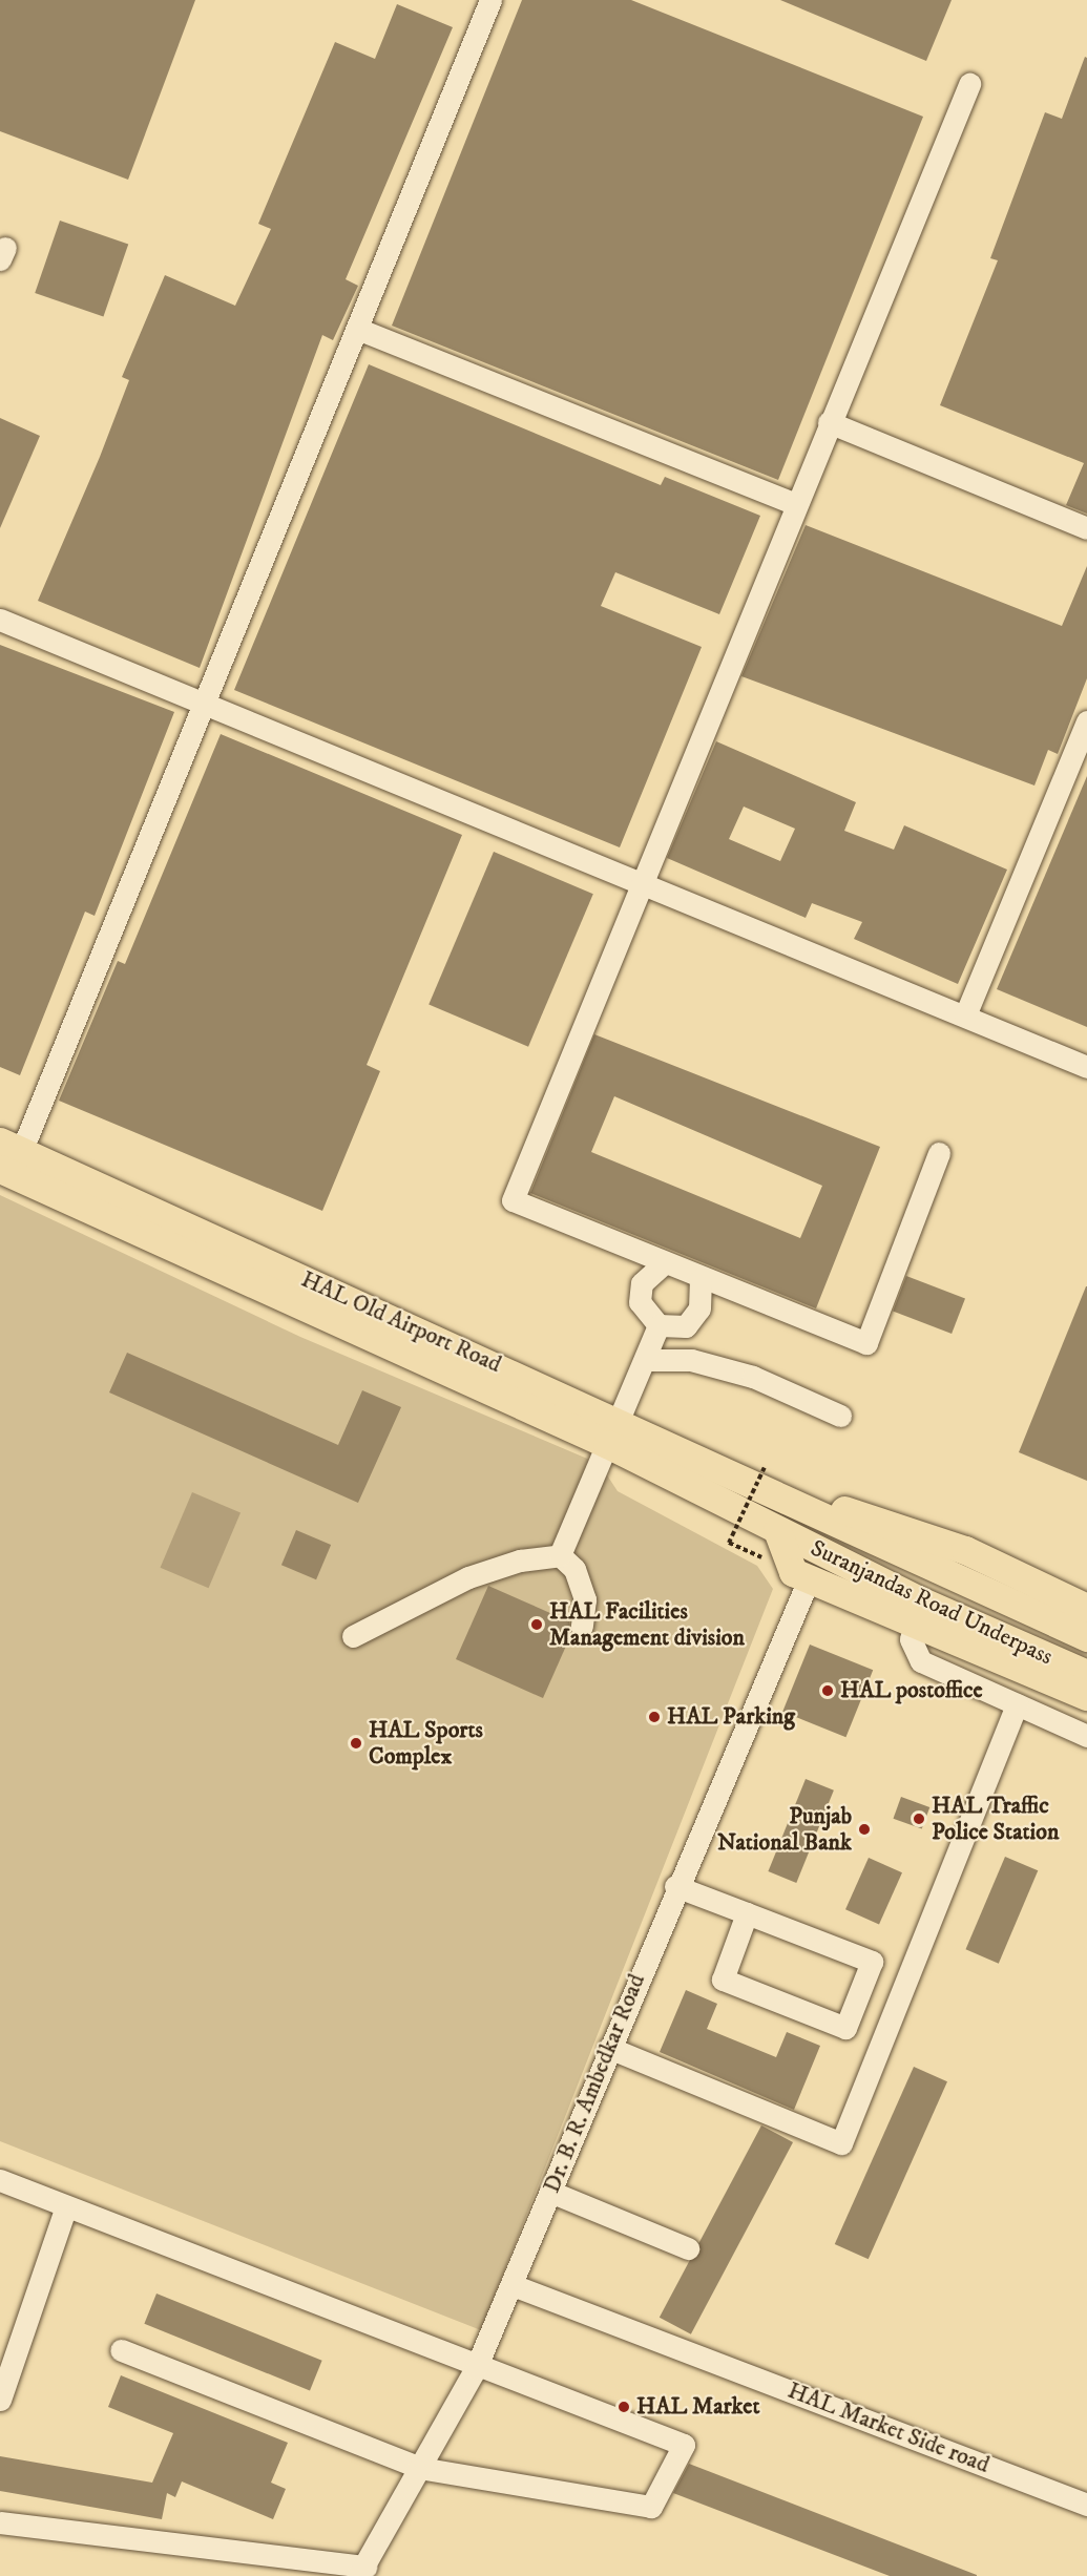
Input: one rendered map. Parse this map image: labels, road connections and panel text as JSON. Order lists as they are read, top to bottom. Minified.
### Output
{"streets":{"main road":["HAL Old Airport Road","Suranjandas Road Underpass"],"street":["Dr. B. R. Ambedkar Road","HAL Market Side road"]},"crossings":[["HAL Old Airport Road","Suranjandas Road Underpass"],["Dr. B. R. Ambedkar Road","HAL Market Side road"]],"places":["HAL Facilities Management division","HAL postoffice","HAL Parking","HAL Sports Complex","HAL Traffic Police Station","Punjab National Bank","HAL Market"]}
